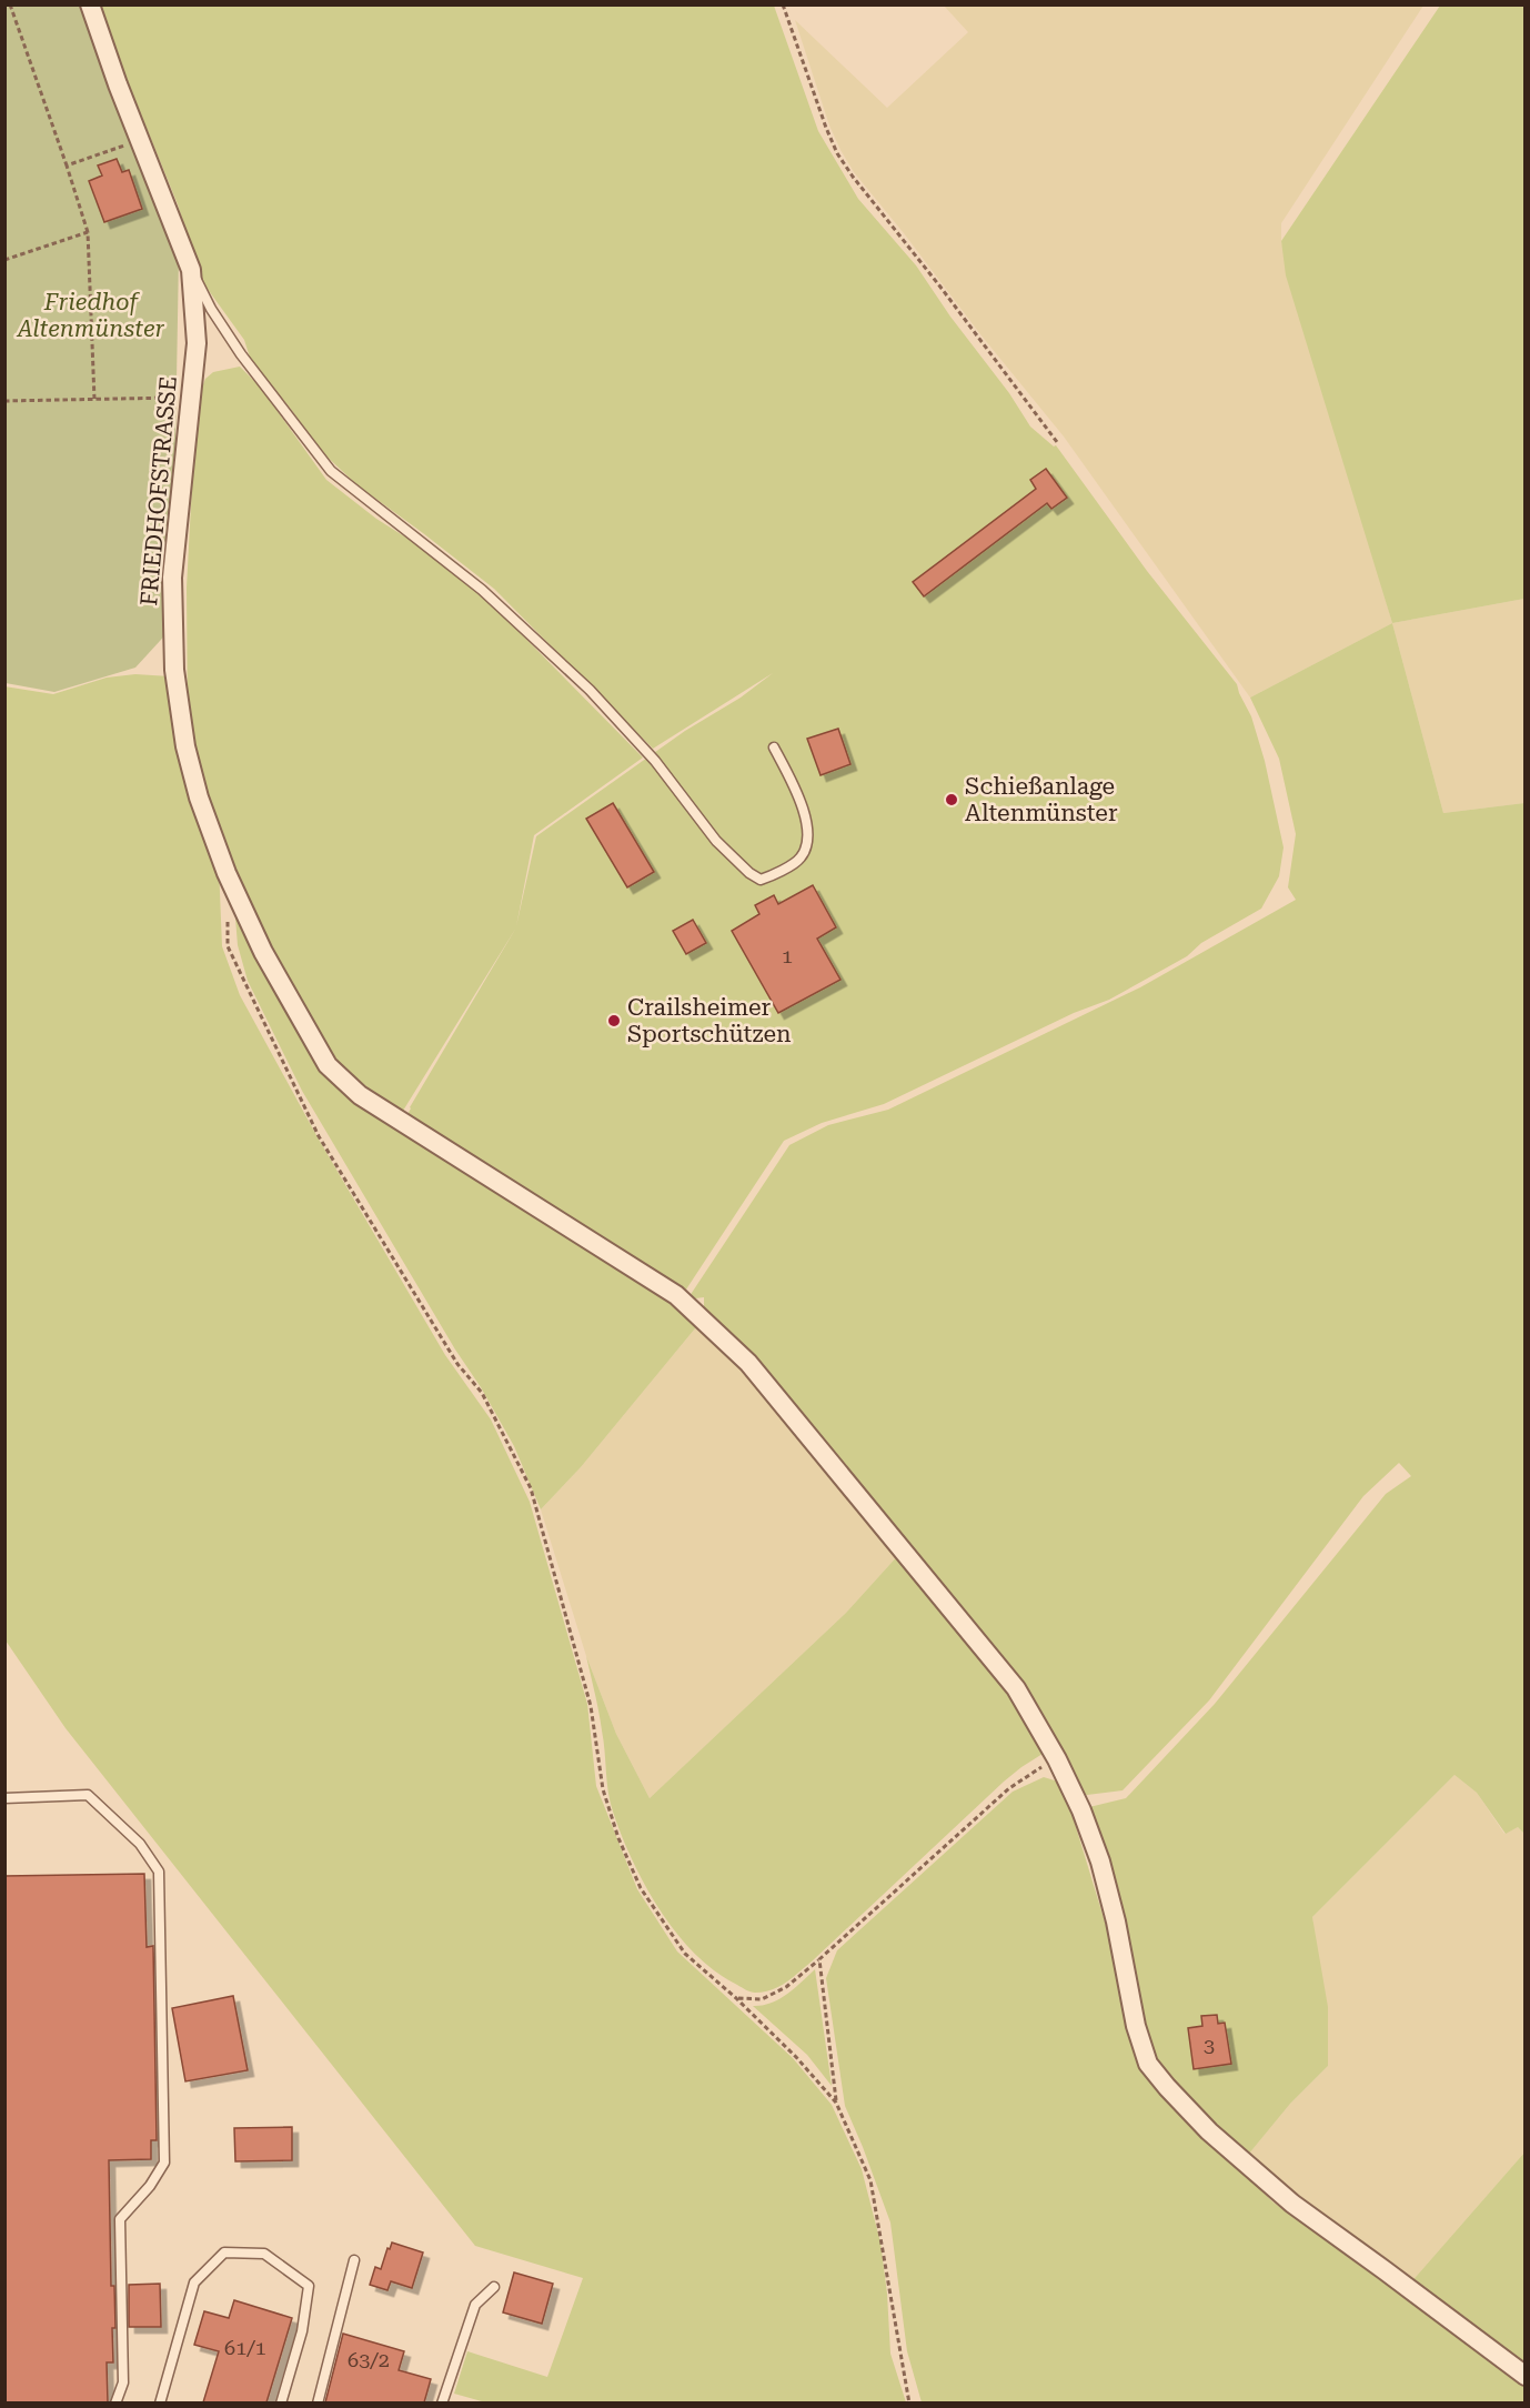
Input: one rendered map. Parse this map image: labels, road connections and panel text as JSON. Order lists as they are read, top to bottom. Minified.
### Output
{"streets":{"street":["FRIEDHOFSTRASSE"]},"parks":["Friedhof Altenmünster"],"places":["Schießanlage Altenmünster","Crailsheimer Sportschützen"],"house_numbers":["1","3","61/1","63/2"]}
